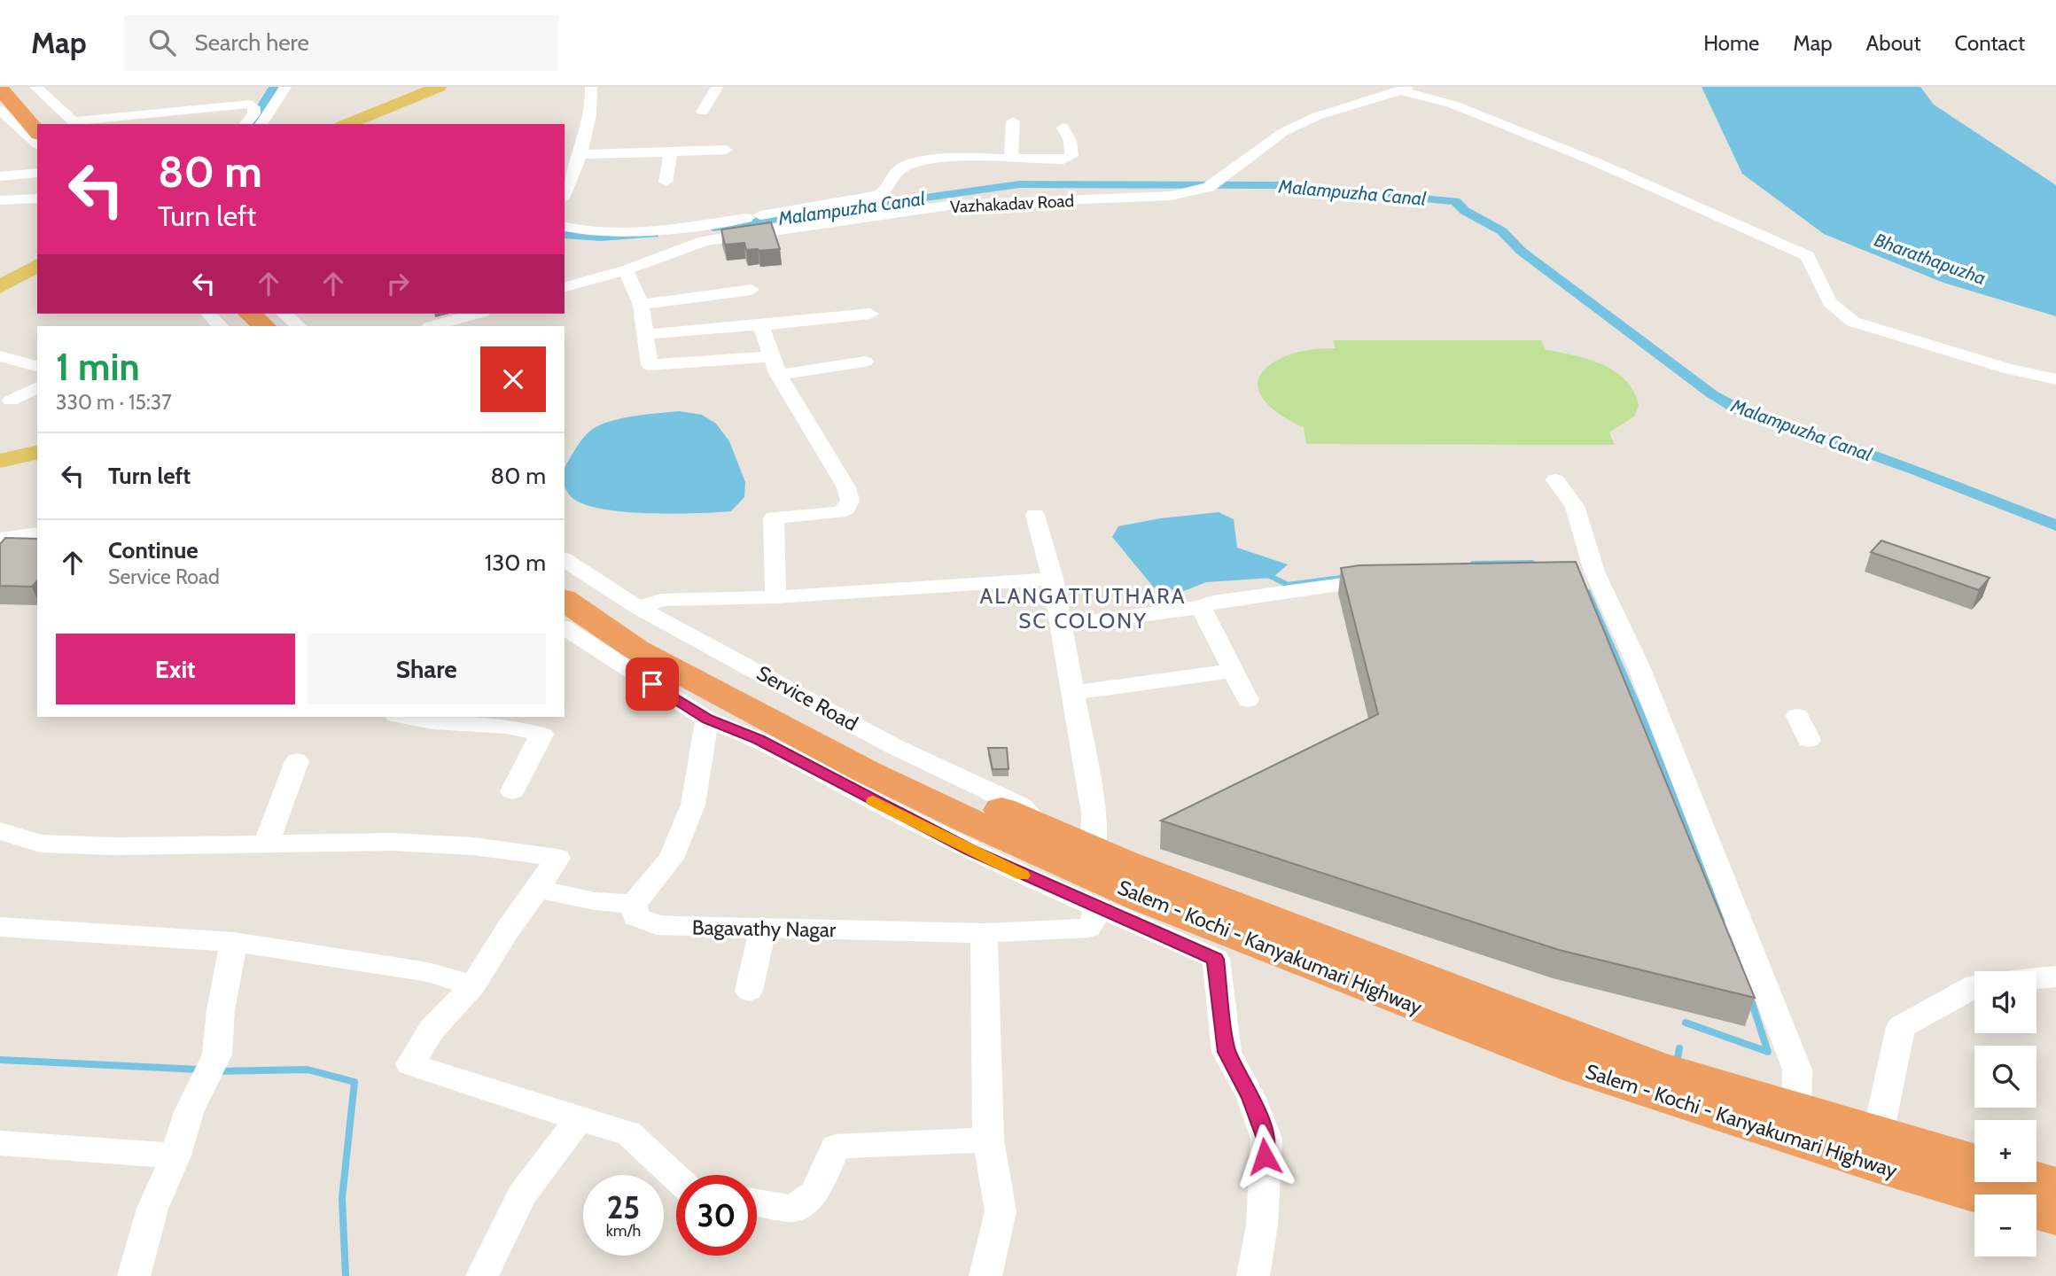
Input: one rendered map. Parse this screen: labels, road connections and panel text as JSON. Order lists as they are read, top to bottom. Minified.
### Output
{"streets":{"highway":["Salem - Kochi - Kanyakumari Highway"],"street":["Vazhakadav Road","Service Road","Bagavathy Nagar"]},"crossings":[["Service Road","Salem - Kochi - Kanyakumari Highway"]],"districts":["ALANGATTUTHARA SC COLONY"],"water":["Malampuzha Canal","Bharathapuzha"],"page":{"header":"Map","search":"Search here","nav":["Home","Map","About","Contact"],"turn":["80 m","Turn left"],"heading":["1 min","330 m · 15:37"],"list":[{"name":"Turn left","value":"80 m"},{"name":"Continue","note":"Service Road","value":"130 m"}],"buttons":["Exit","Share"],"map_buttons":["+","−"],"speed":"25 km/h","limit":"30"}}
